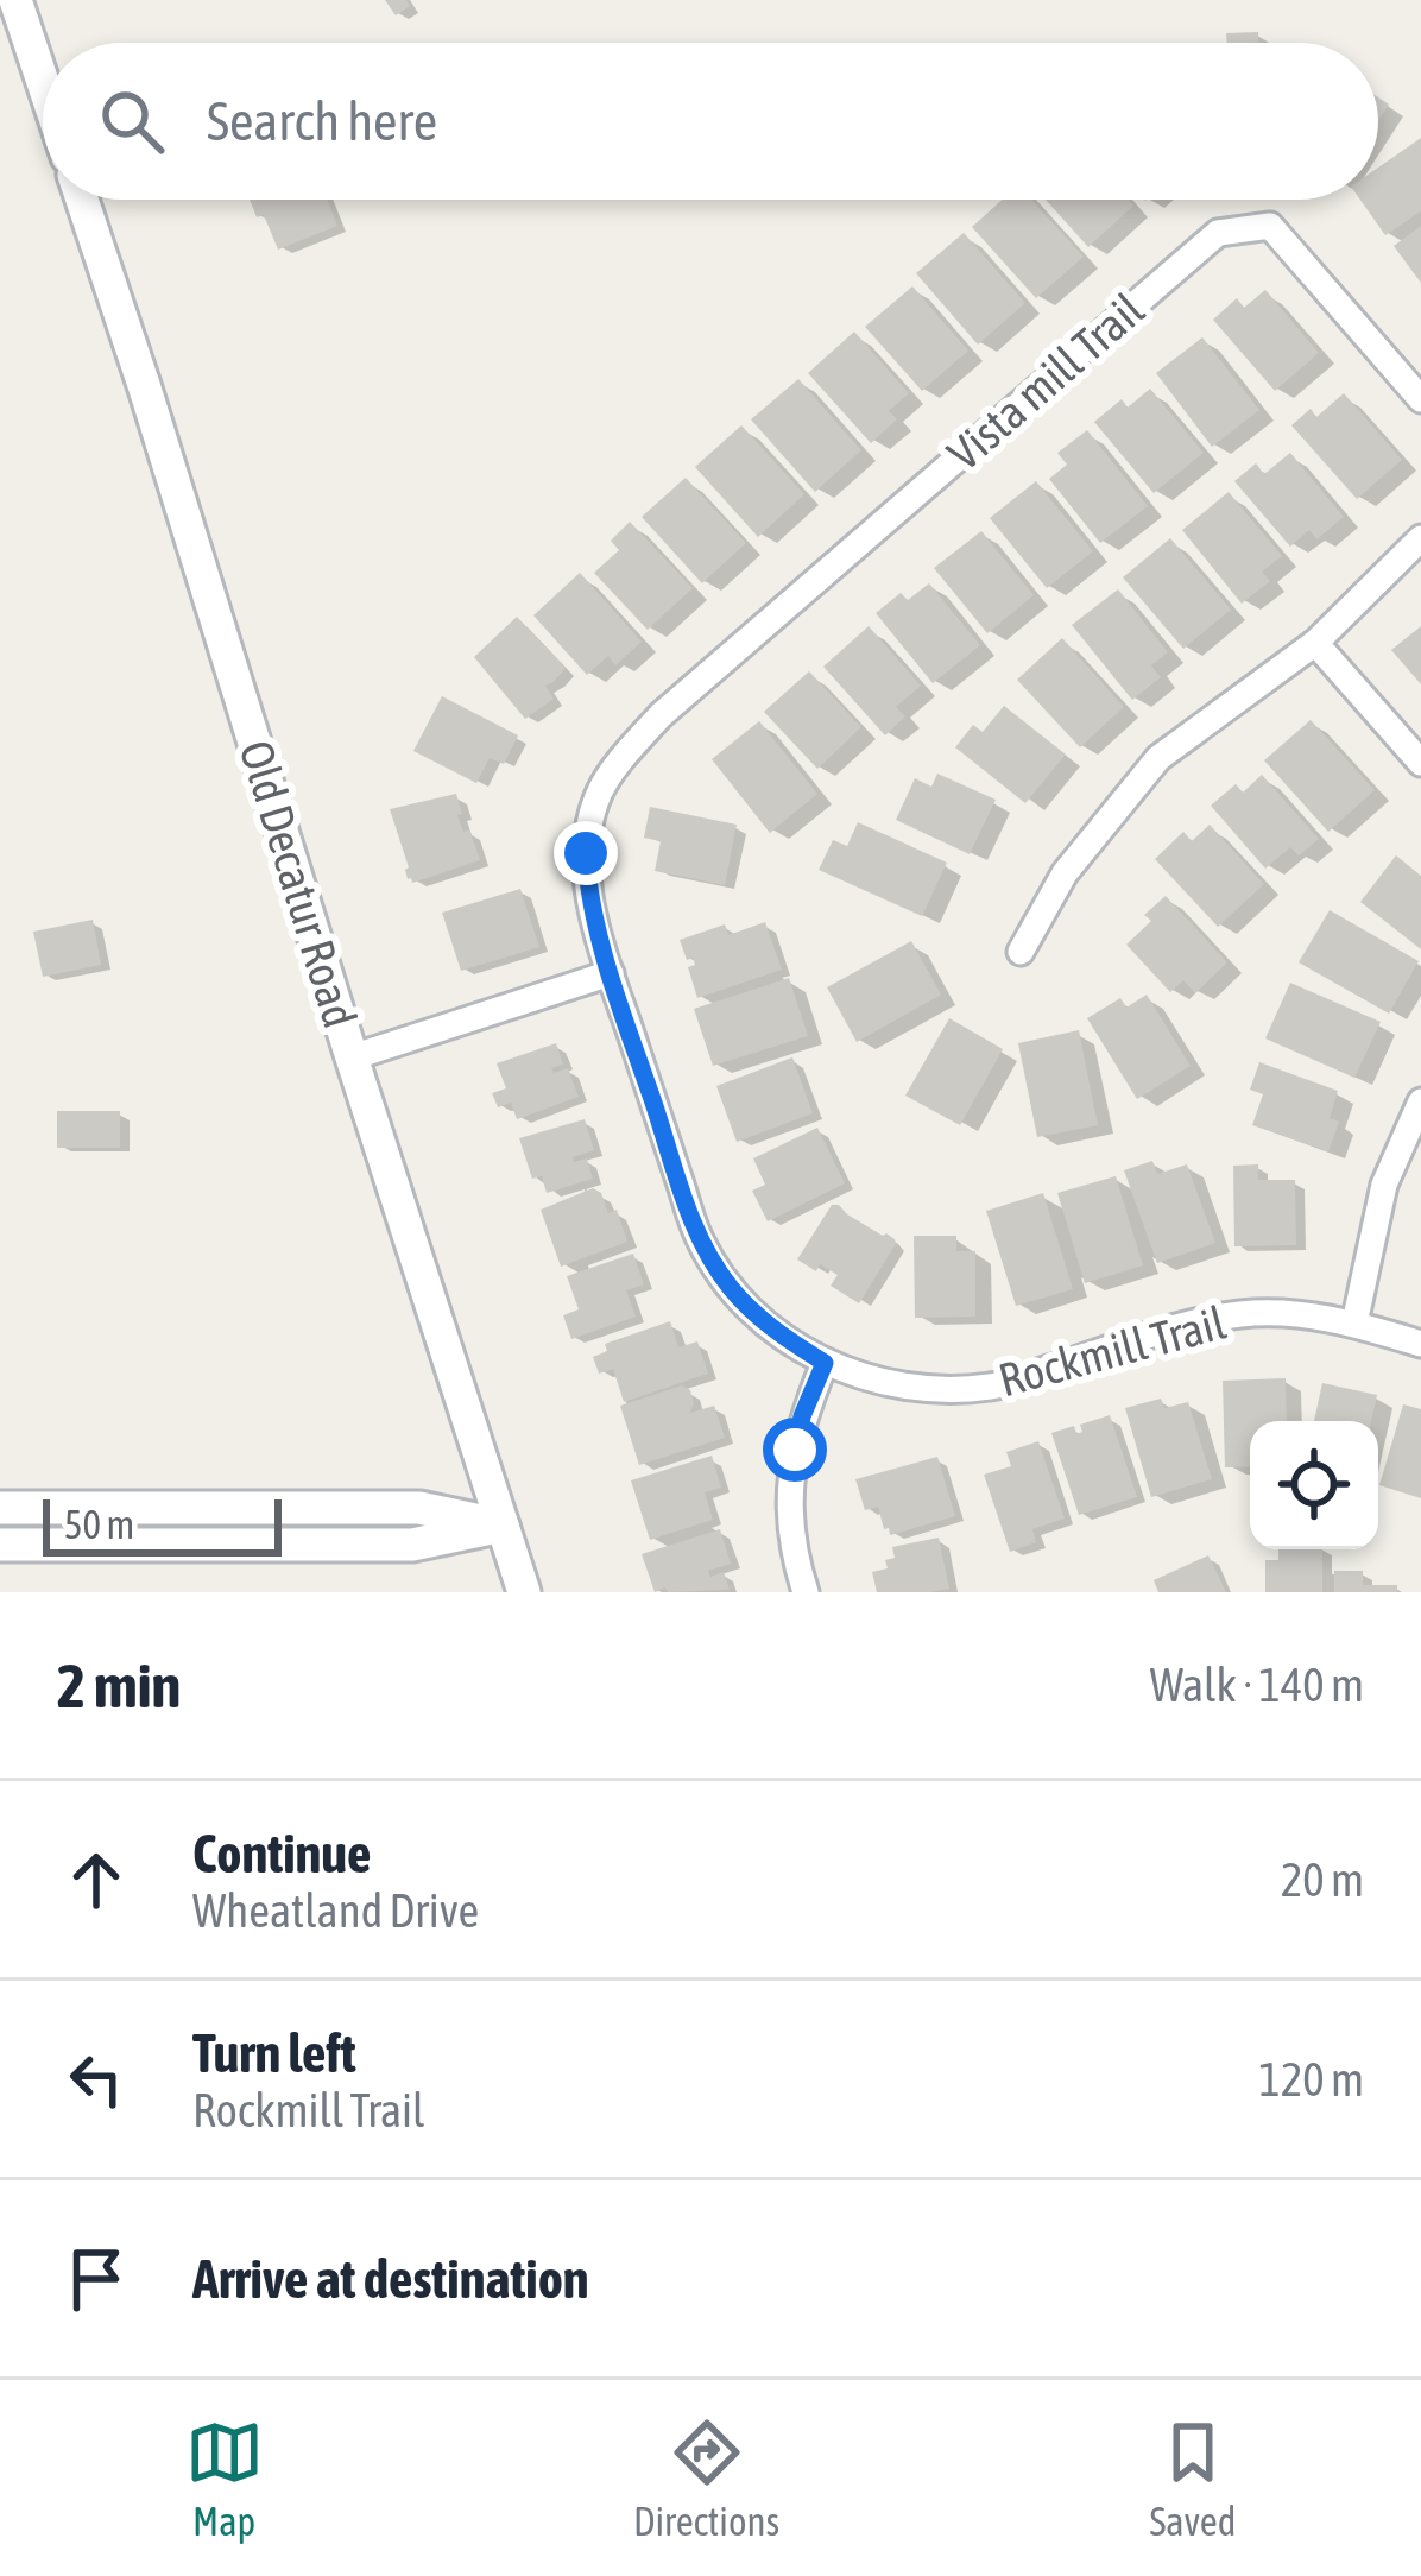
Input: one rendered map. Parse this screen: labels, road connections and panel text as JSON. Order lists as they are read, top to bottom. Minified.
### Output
{"streets":{"street":["Vista mill Trail","Old Decatur Road","Rockmill Trail"]},"crossings":[["Vista mill Trail","Rockmill Trail"]],"scale_bar":"50 m","page":{"search":"Search here","scale":"50 m","heading":["2 min","Walk · 140 m"],"list":[["Continue","Wheatland Drive","20 m"],["Turn left","Rockmill Trail","120 m"],"Arrive at destination"],"nav":["Map","Directions","Saved"]}}
